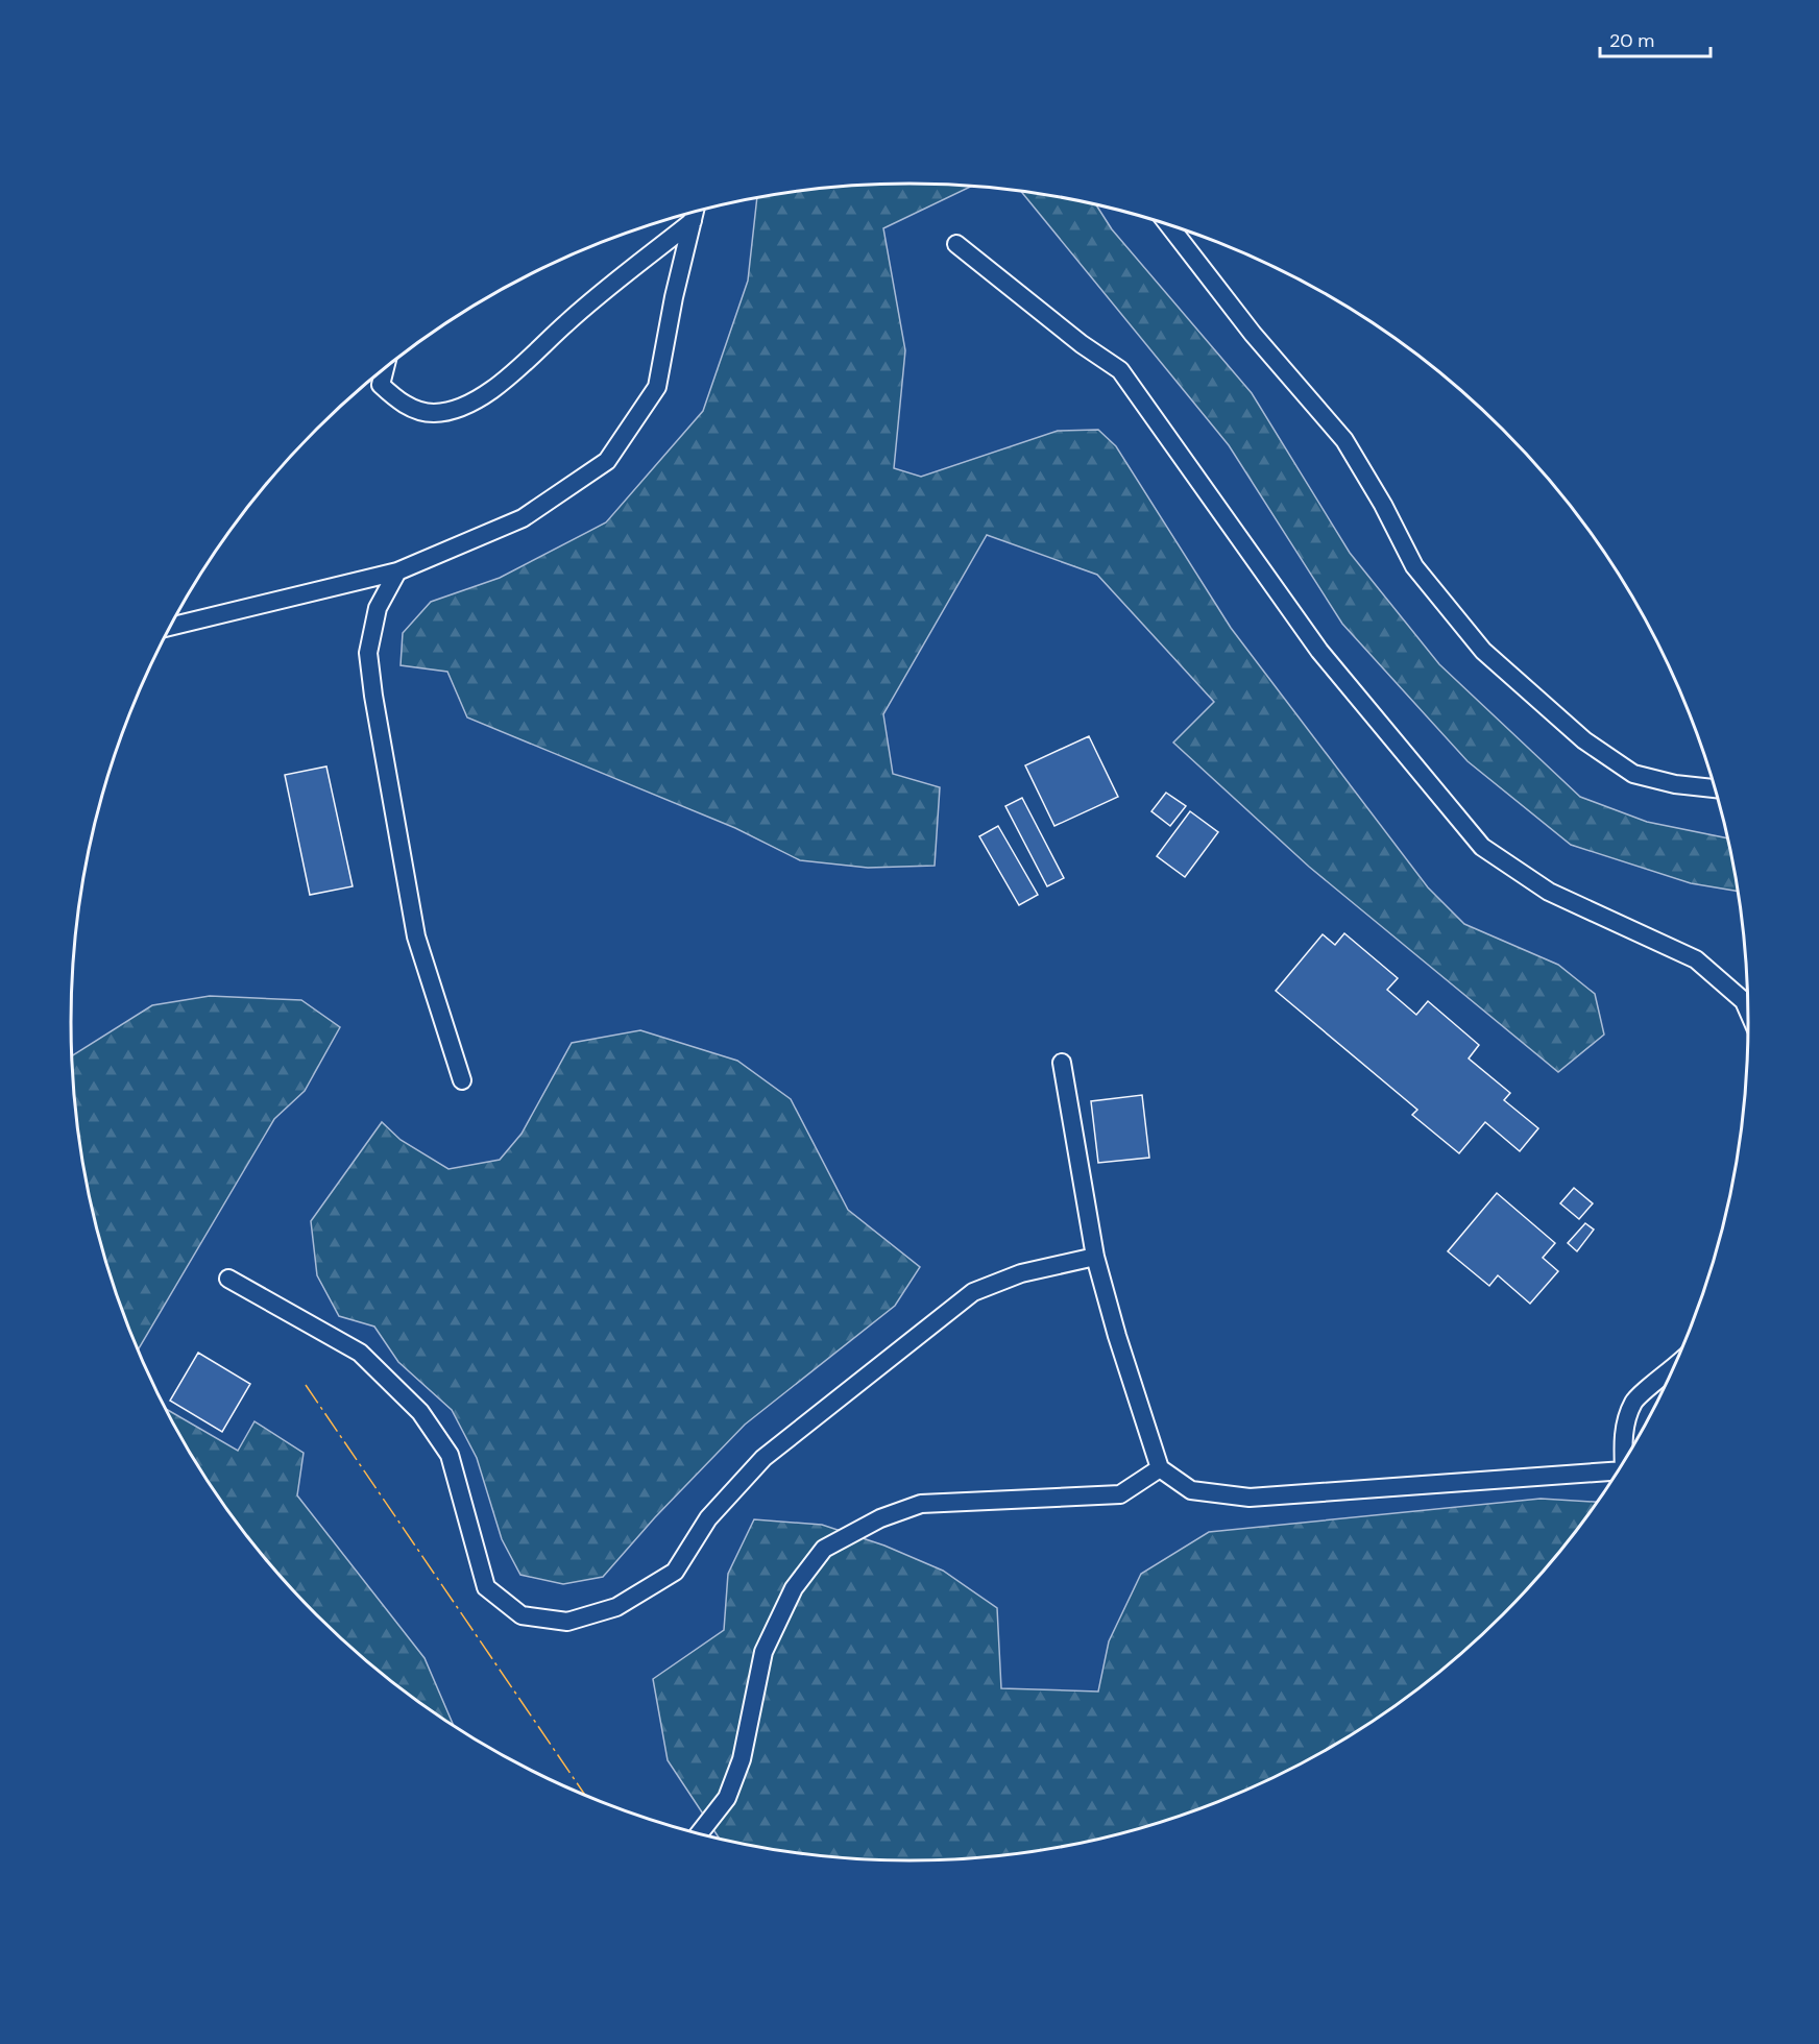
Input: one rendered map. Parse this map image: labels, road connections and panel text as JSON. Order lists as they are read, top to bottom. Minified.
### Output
{"scale_bar":"20 m"}
